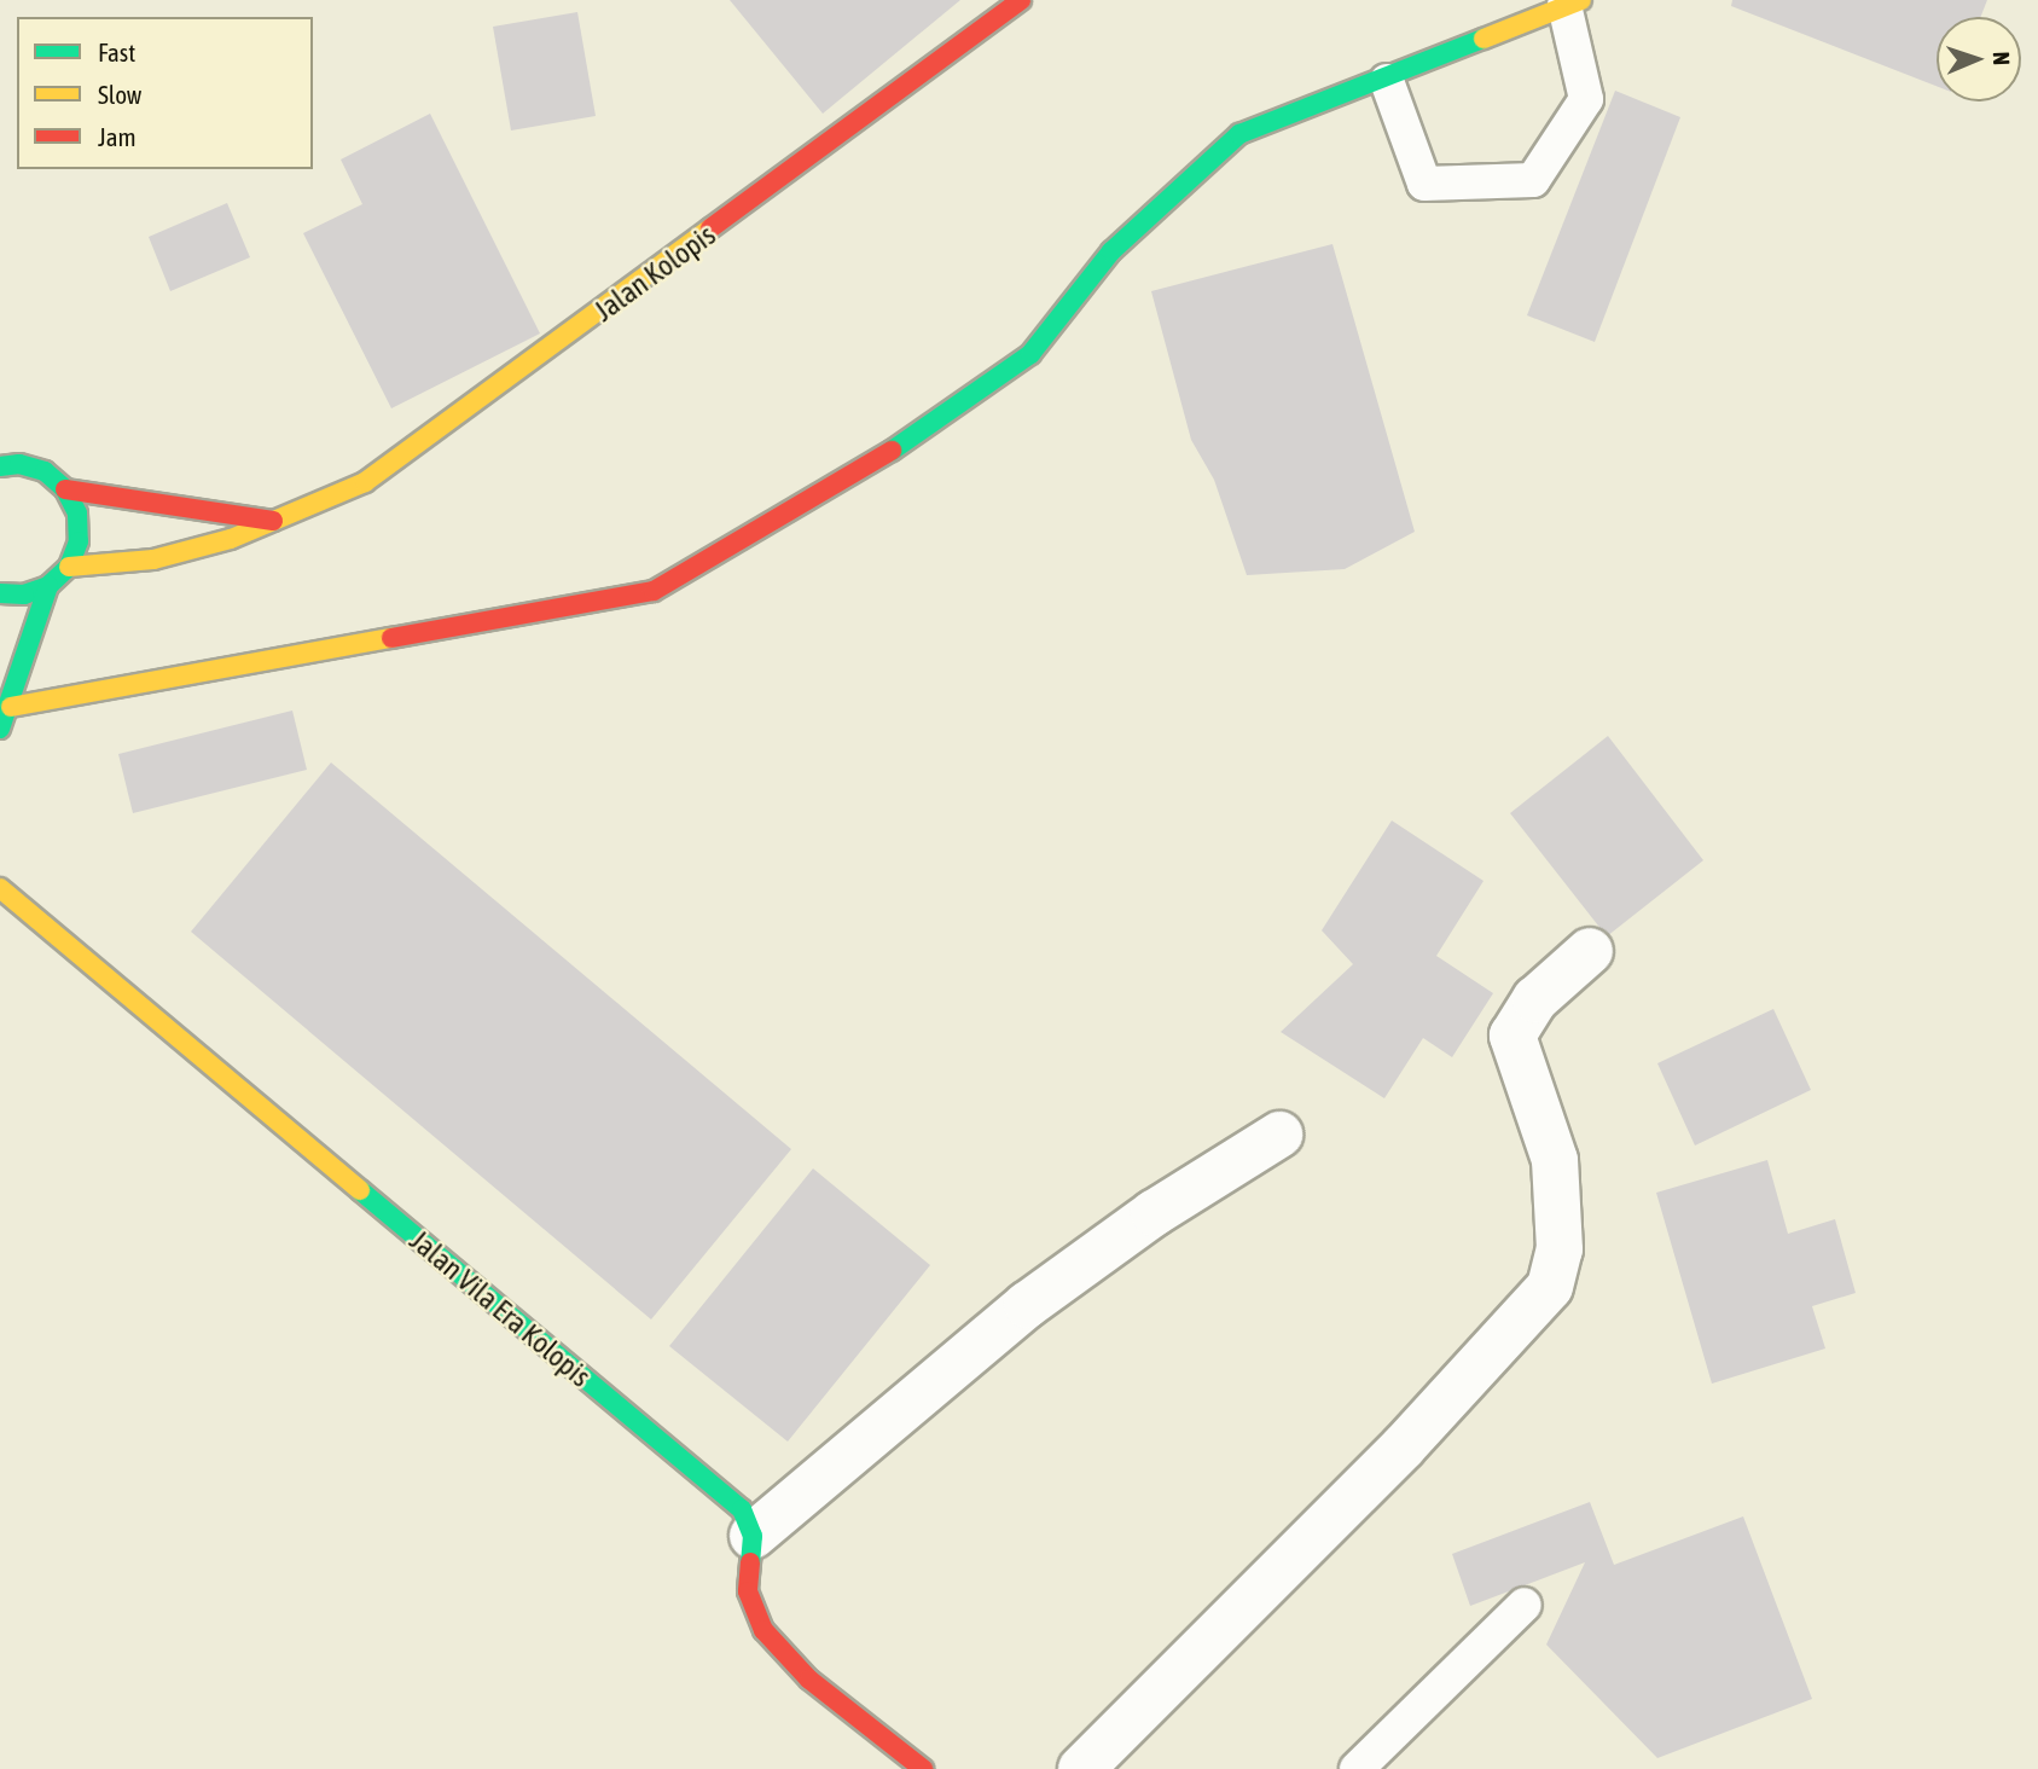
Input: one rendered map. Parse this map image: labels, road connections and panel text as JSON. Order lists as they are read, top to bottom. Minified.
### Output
{"streets":{"street":["Jalan Kolopis","Jalan Vila Era Kolopis"]},"legend":["Fast","Slow","Jam"],"north":"right"}
